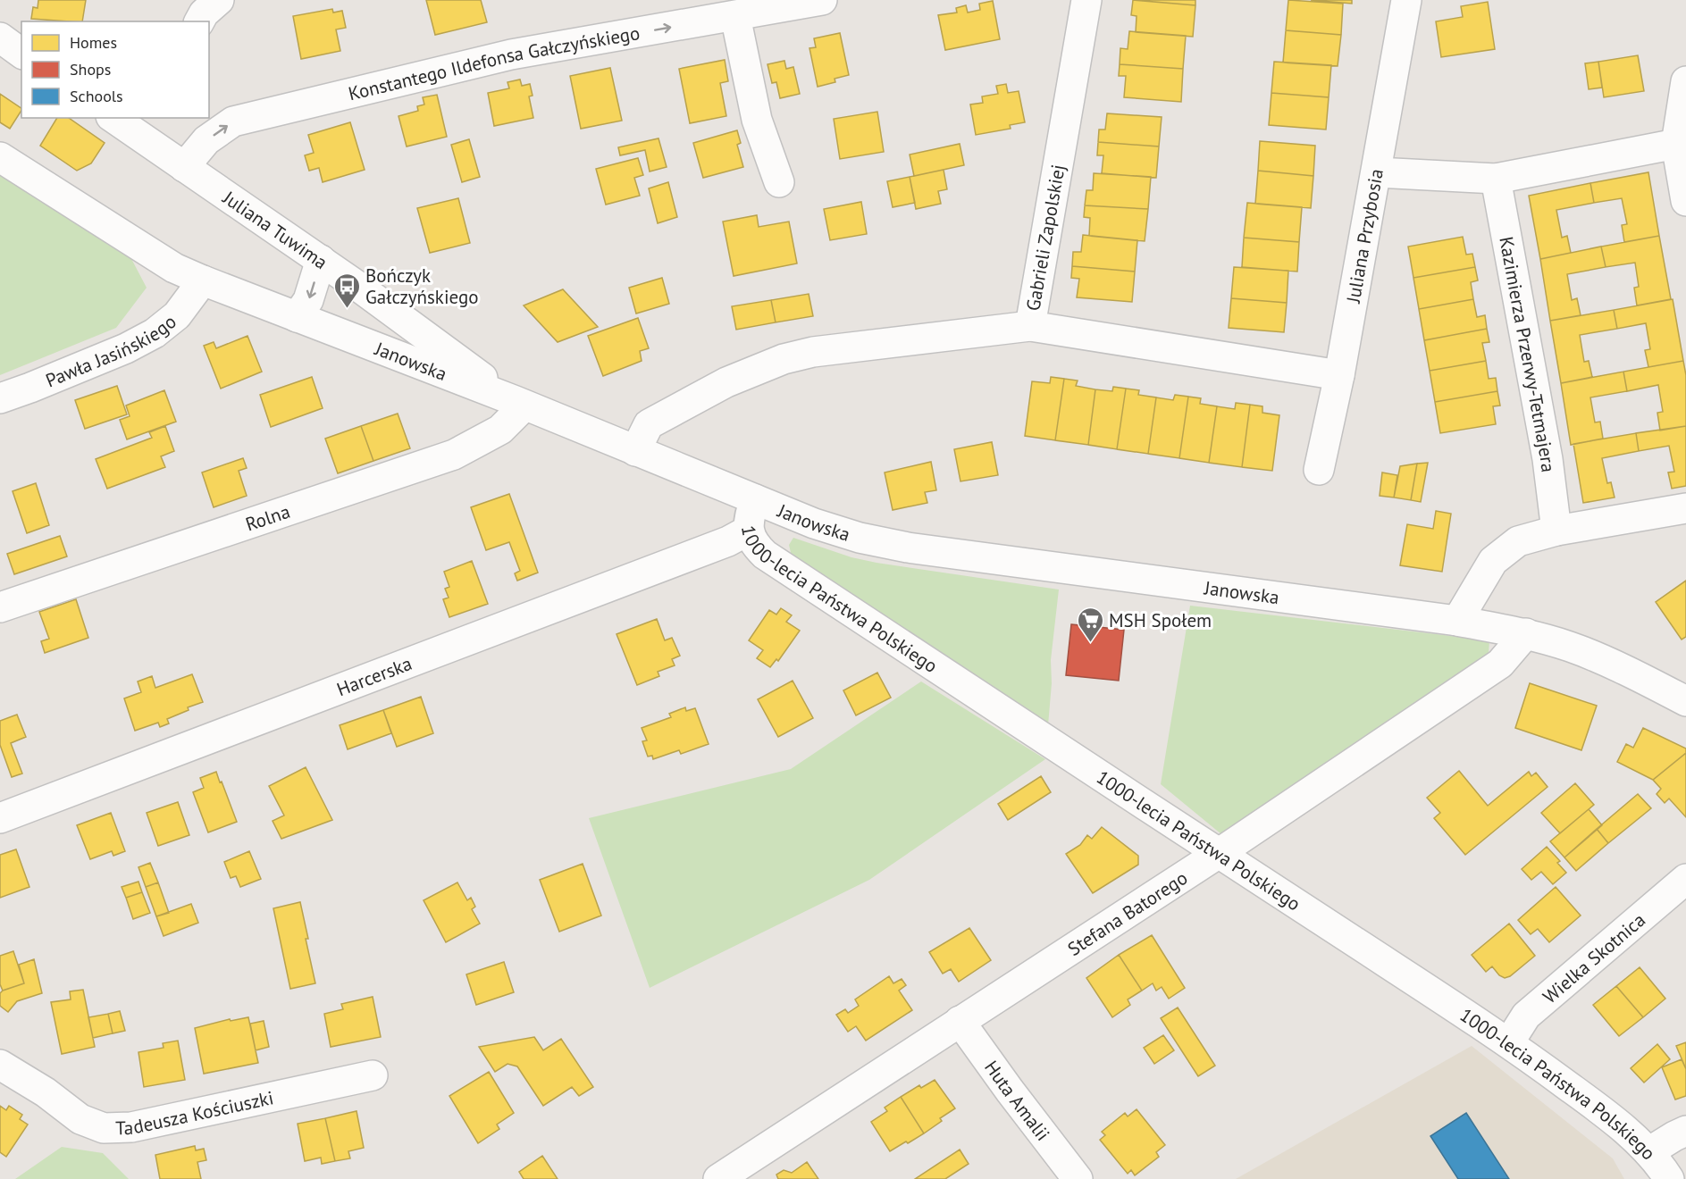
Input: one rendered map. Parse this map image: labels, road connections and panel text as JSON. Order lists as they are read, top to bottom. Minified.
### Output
{"streets":{"street":["Konstantego Ildefonsa Gałczyńskiego","Juliana Tuwima","Juliana Przybosia","Gabrieli Zapolskiej","Pawła Jasińskiego","Kazimierza Przerwy-Tetmajera","Janowska","Rolna","1000-lecia Państwa Polskiego","Harcerska","Stefana Batorego","Wielka Skotnica","Huta Amalii","Tadeusza Kościuszki"]},"crossings":[["Konstantego Ildefonsa Gałczyńskiego","Juliana Tuwima"],["Juliana Tuwima","Janowska"],["Juliana Tuwima","Rolna"],["Juliana Przybosia","Gabrieli Zapolskiej"],["Pawła Jasińskiego","Janowska"],["Janowska","Rolna"],["Janowska","1000-lecia Państwa Polskiego"],["Janowska","Stefana Batorego"],["1000-lecia Państwa Polskiego","Harcerska"],["1000-lecia Państwa Polskiego","Stefana Batorego"],["1000-lecia Państwa Polskiego","Wielka Skotnica"],["Stefana Batorego","Huta Amalii"]],"one_way":["Konstantego Ildefonsa Gałczyńskiego"],"places":{"bus stop":["Bończyk Gałczyńskiego"],"supermarket":["MSH Społem"]},"legend":["Homes","Shops","Schools"]}
